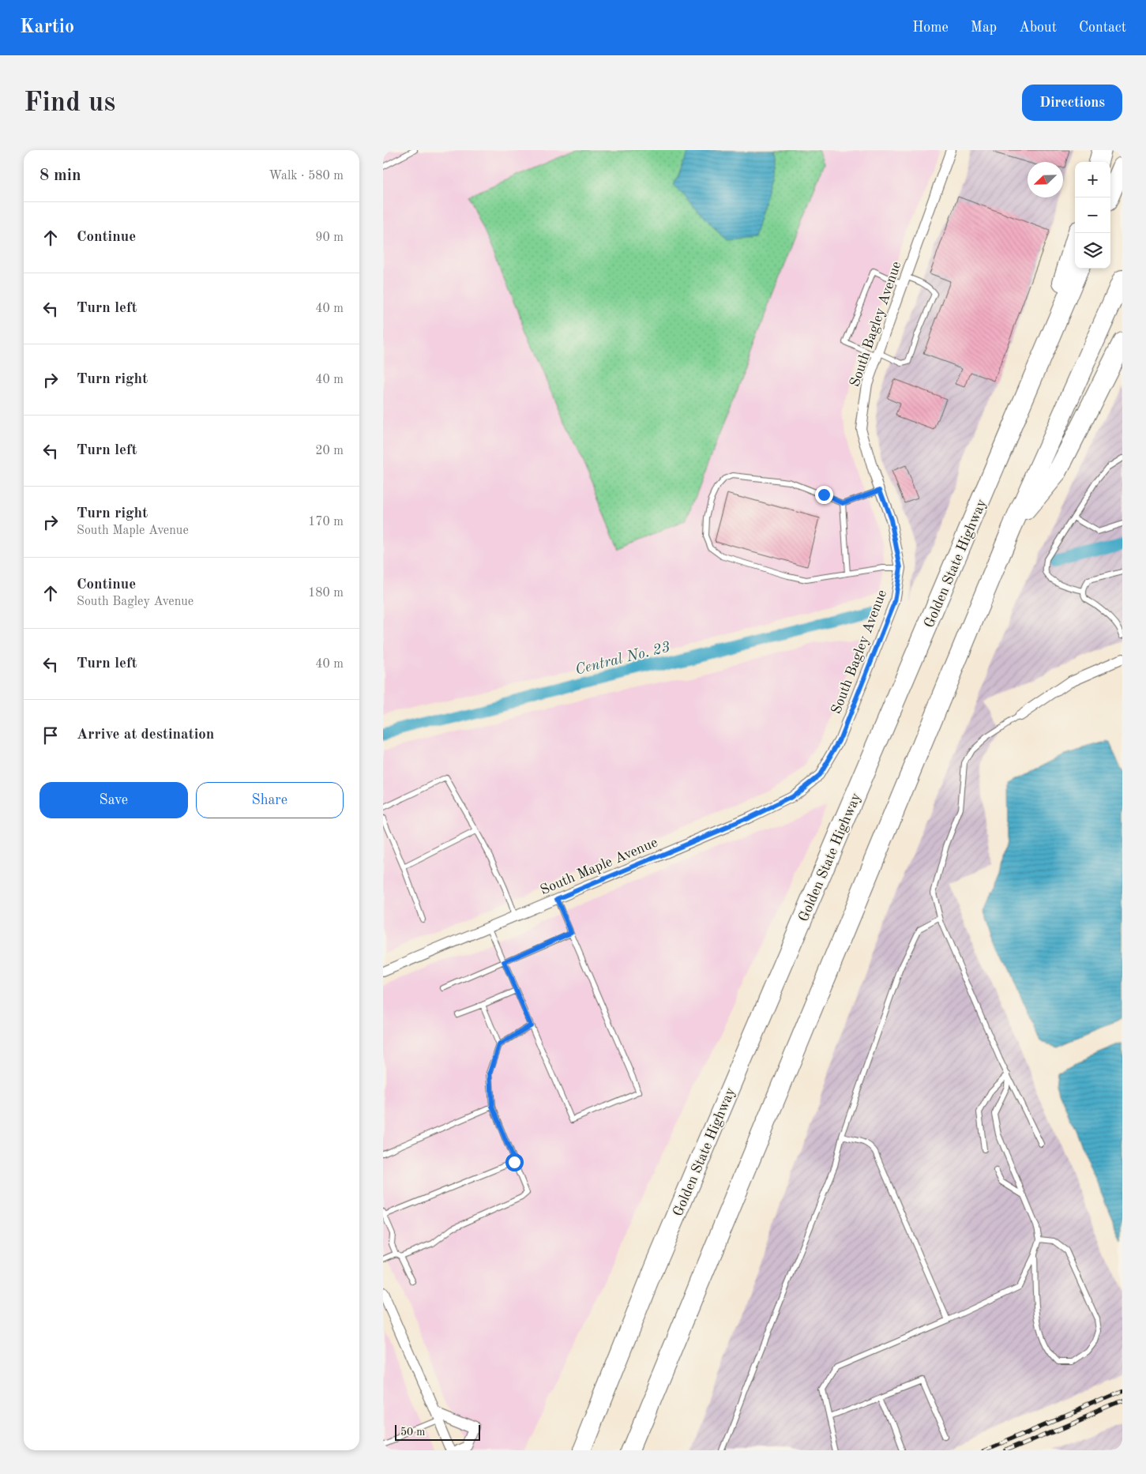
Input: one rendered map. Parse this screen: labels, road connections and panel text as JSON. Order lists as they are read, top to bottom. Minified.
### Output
{"streets":{"highway":["Golden State Highway"],"street":["South Bagley Avenue","South Maple Avenue"]},"crossings":[["South Bagley Avenue","South Maple Avenue"]],"water":["Central No. 23"],"scale_bar":"50 m","north":"bottom left","page":{"header":"Kartio","nav":["Home","Map","About","Contact"],"buttons":["Directions",["Save","Share"]],"title":"Find us","heading":["8 min","Walk · 580 m"],"map_buttons":["+","−"],"list":[["Continue","90 m"],["Turn left","40 m"],["Turn right","40 m"],["Turn left","20 m"],["Turn right","South Maple Avenue","170 m"],["Continue","South Bagley Avenue","180 m"],["Turn left","40 m"],"Arrive at destination"],"scale":"50 m"}}
